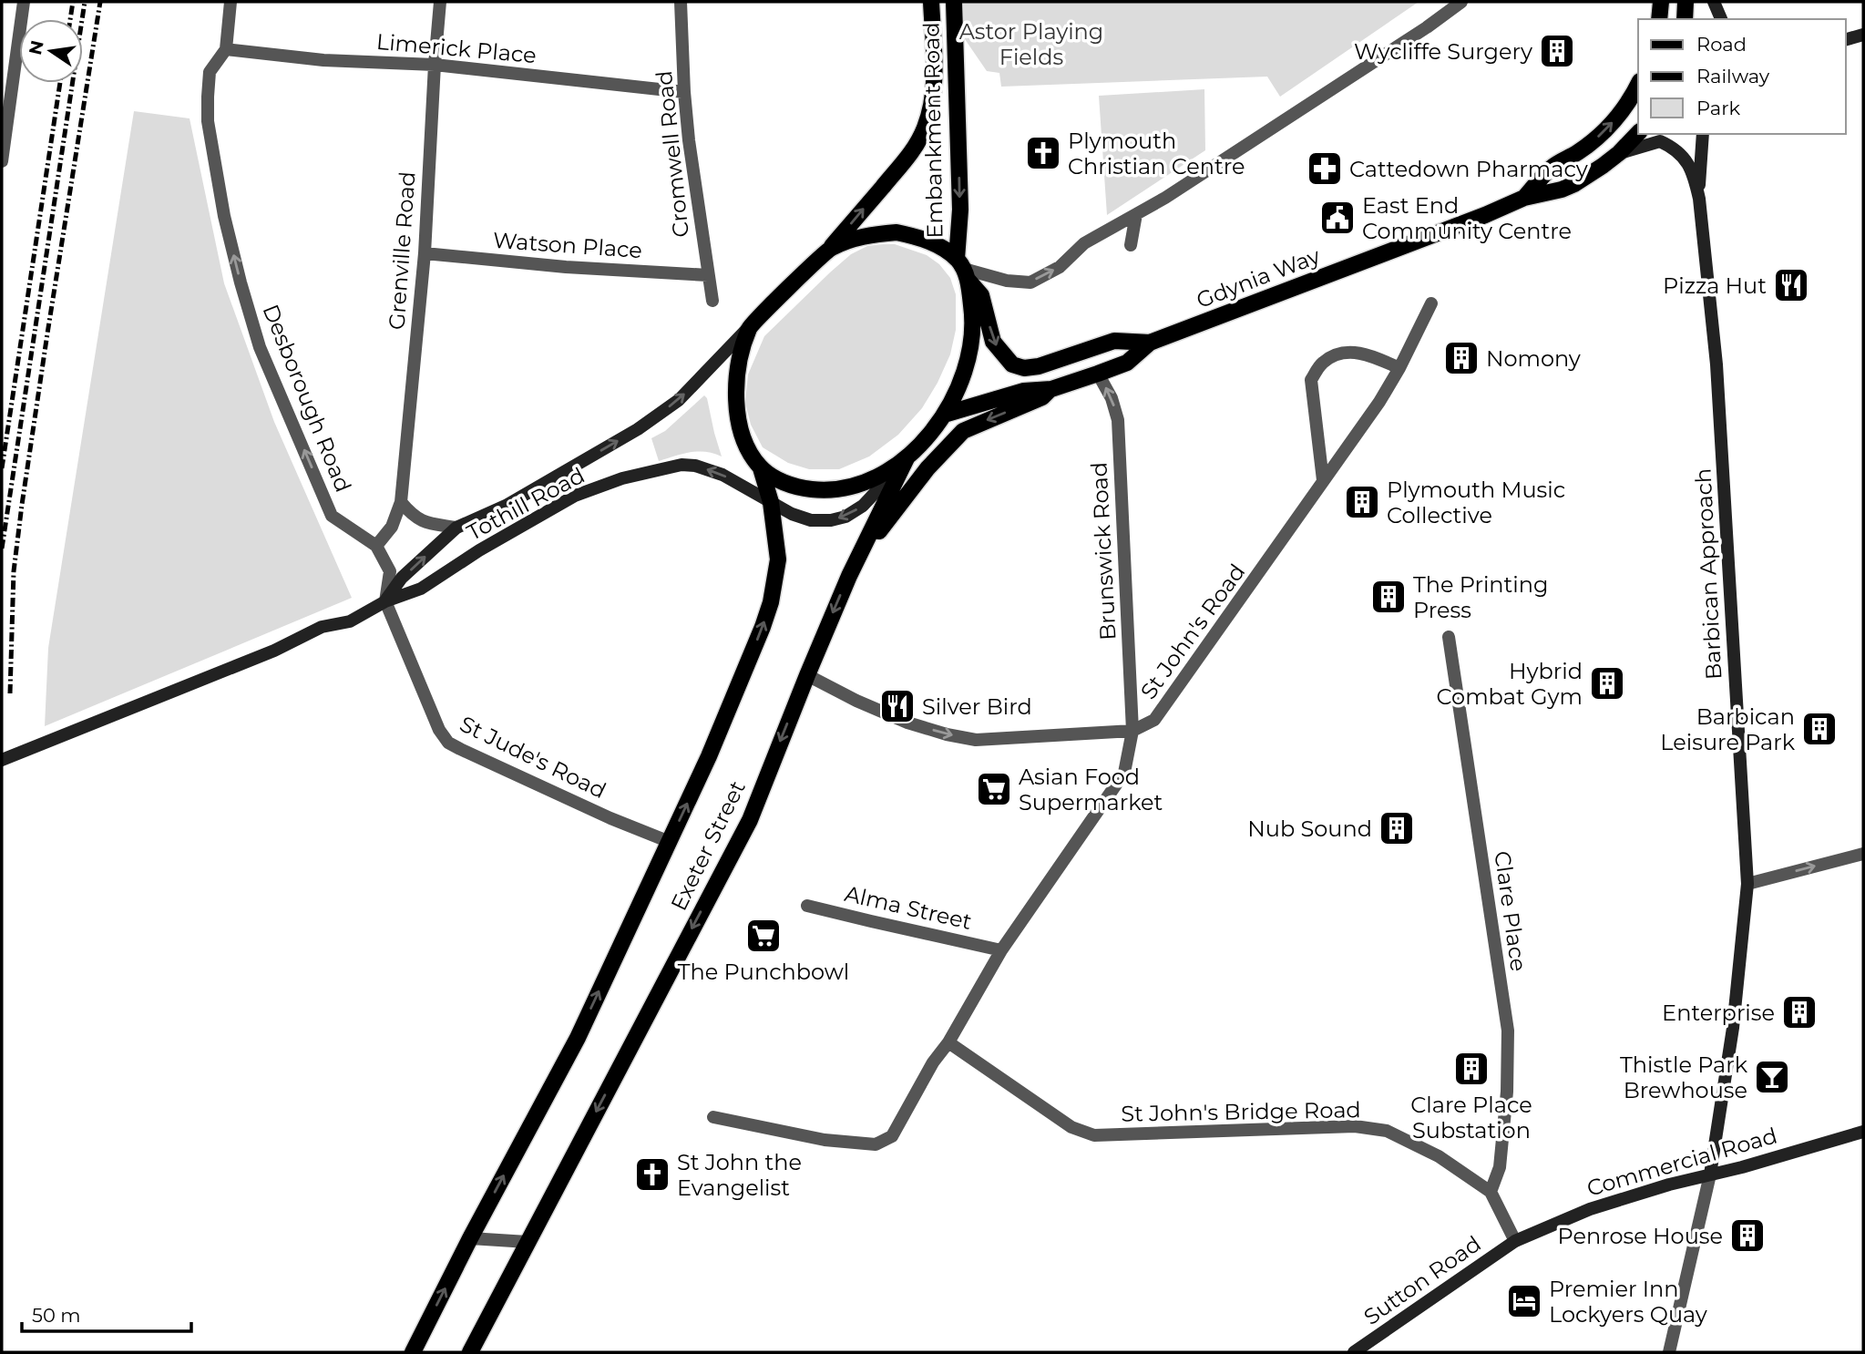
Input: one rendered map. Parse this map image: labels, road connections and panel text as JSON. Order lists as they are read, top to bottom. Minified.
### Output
{"streets":{"main road":["Embankment Road","Gdynia Way","Exeter Street"],"street":["Limerick Place","Cromwell Road","Watson Place","Grenville Road","Desborough Road","Tothill Road","Brunswick Road","Barbican Approach","St John's Road","St Jude's Road","Alma Street","Clare Place","St John's Bridge Road","Commercial Road","Sutton Road"]},"crossings":[["Limerick Place","Cromwell Road"],["Limerick Place","Grenville Road"],["Limerick Place","Desborough Road"],["Embankment Road","Gdynia Way"],["Embankment Road","Tothill Road"],["Embankment Road","Exeter Street"],["Cromwell Road","Watson Place"],["Watson Place","Grenville Road"],["Grenville Road","Desborough Road"],["Gdynia Way","Brunswick Road"],["Gdynia Way","Barbican Approach"],["Tothill Road","St Jude's Road"],["Tothill Road","Exeter Street"],["Brunswick Road","St John's Road"],["Barbican Approach","Commercial Road"],["St Jude's Road","Exeter Street"],["Clare Place","St John's Bridge Road"],["St John's Bridge Road","Commercial Road"],["St John's Bridge Road","Sutton Road"],["Commercial Road","Sutton Road"]],"one_way":["Desborough Road","Brunswick Road"],"parks":["Astor Playing Fields"],"places":{"building":["Wycliffe Surgery","Nomony","Plymouth Music Collective","The Printing Press","Hybrid Combat Gym","Barbican Leisure Park","Nub Sound","Enterprise","Clare Place Substation","Penrose House"],"church":["Plymouth Christian Centre","St John the Evangelist"],"pharmacy":["Cattedown Pharmacy"],"public building":["East End Community Centre"],"restaurant":["Pizza Hut","Silver Bird"],"supermarket":["Asian Food Supermarket","The Punchbowl"],"bar":["Thistle Park Brewhouse"],"hotel":["Premier Inn Lockyers Quay"]},"legend":["Road","Railway","Park"],"scale_bar":"50 m","north":"left"}
